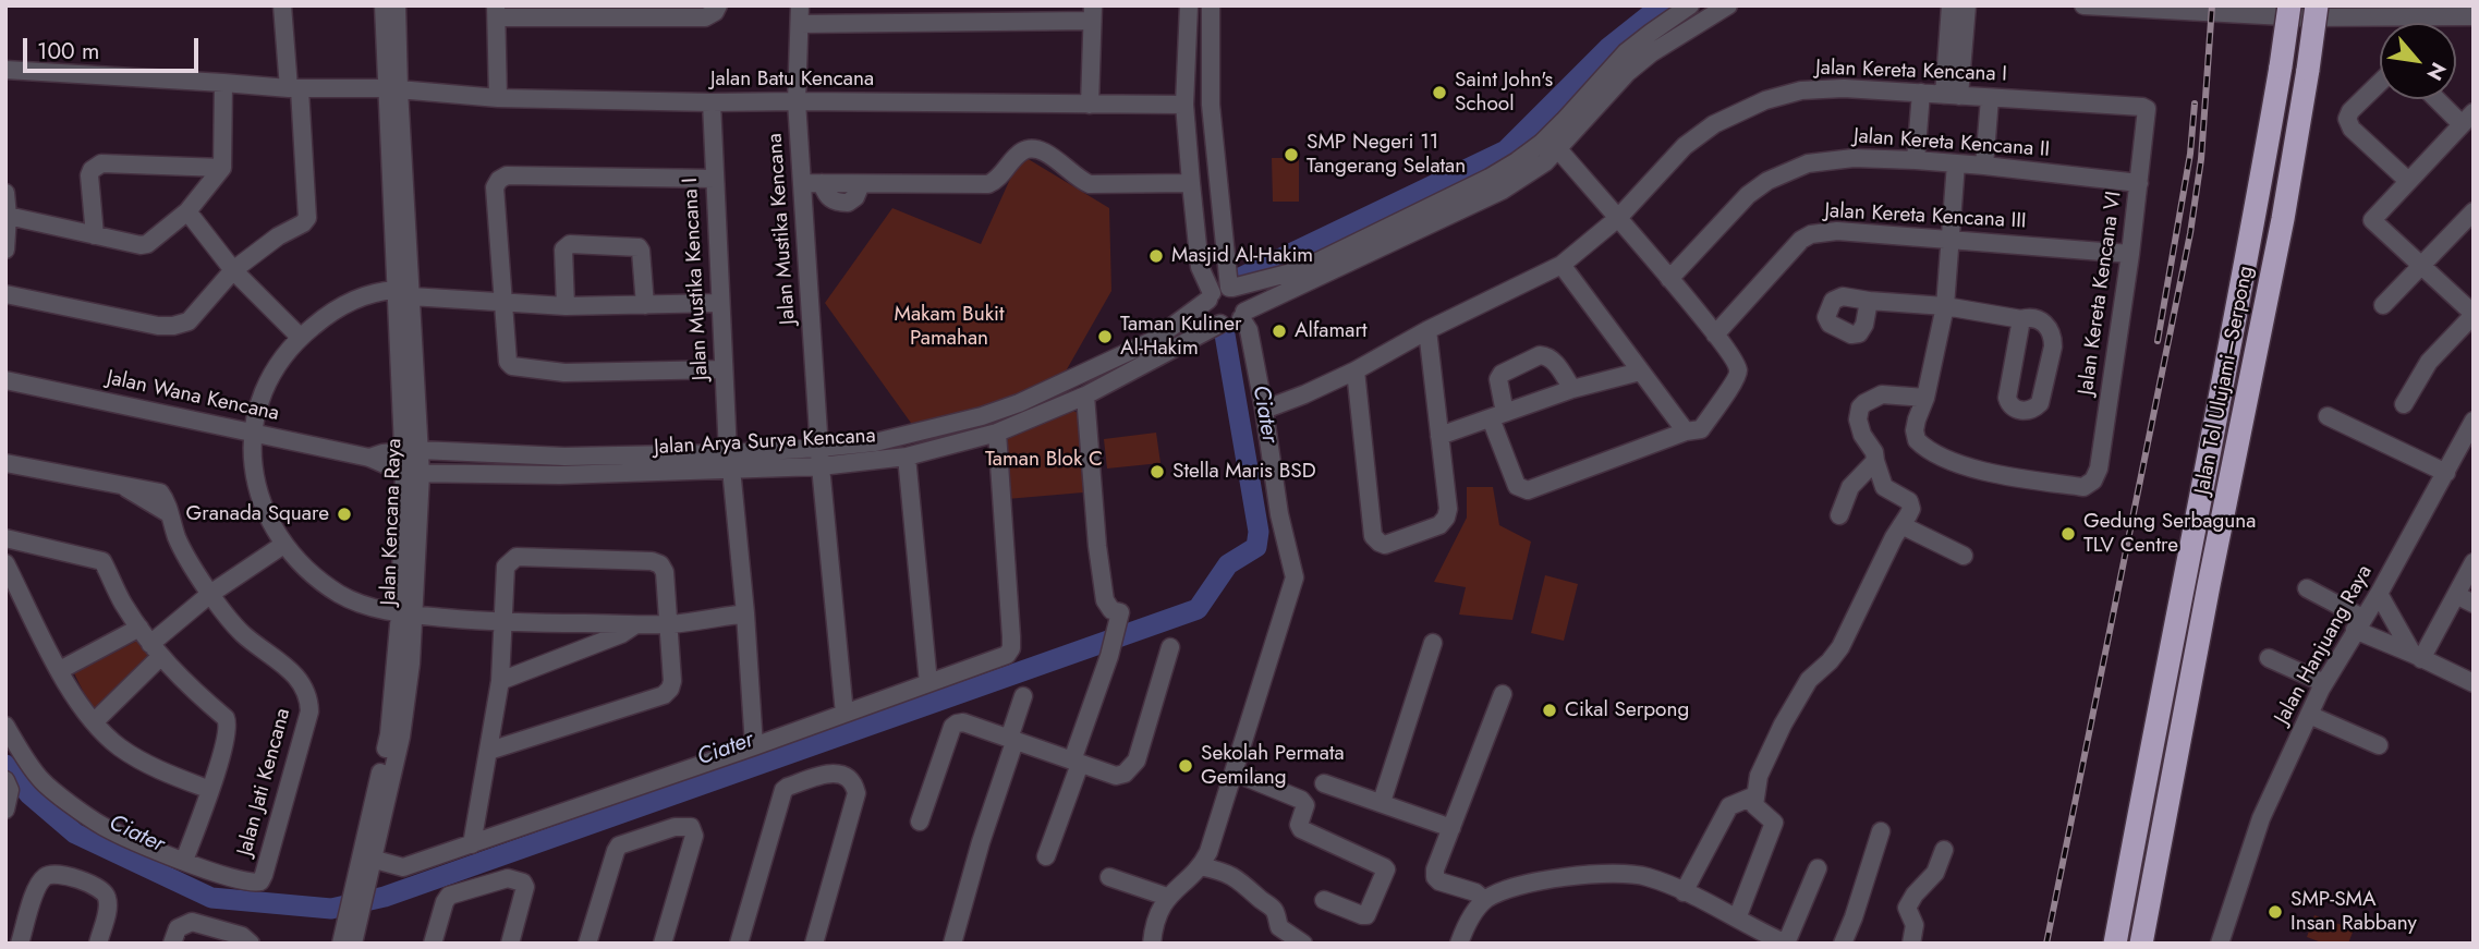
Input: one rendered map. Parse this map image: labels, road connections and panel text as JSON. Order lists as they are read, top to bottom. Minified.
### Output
{"streets":{"highway":["Jalan Tol Ulujami–Serpong"],"street":["Jalan Kereta Kencana I","Jalan Batu Kencana","Jalan Kereta Kencana II","Jalan Kereta Kencana III","Jalan Mustika Kencana","Jalan Mustika Kencana I","Jalan Kereta Kencana VI","Jalan Wana Kencana","Jalan Arya Surya Kencana","Jalan Kencana Raya","Jalan Hanjuang Raya","Jalan Jati Kencana"]},"crossings":[["Jalan Kereta Kencana I","Jalan Kereta Kencana VI"],["Jalan Batu Kencana","Jalan Mustika Kencana"],["Jalan Batu Kencana","Jalan Mustika Kencana I"],["Jalan Batu Kencana","Jalan Kencana Raya"],["Jalan Kereta Kencana II","Jalan Kereta Kencana VI"],["Jalan Kereta Kencana III","Jalan Kereta Kencana VI"],["Jalan Mustika Kencana","Jalan Arya Surya Kencana"],["Jalan Mustika Kencana I","Jalan Arya Surya Kencana"],["Jalan Wana Kencana","Jalan Arya Surya Kencana"],["Jalan Wana Kencana","Jalan Kencana Raya"],["Jalan Arya Surya Kencana","Jalan Kencana Raya"]],"water":["Ciater"],"parks":["Makam Bukit Pamahan","Taman Blok C"],"places":["Saint John's School","SMP Negeri 11 Tangerang Selatan","Masjid Al-Hakim","Alfamart","Taman Kuliner Al-Hakim","Stella Maris BSD","Granada Square","Gedung Serbaguna TLV Centre","Cikal Serpong","Sekolah Permata Gemilang","SMP-SMA Insan Rabbany"],"scale_bar":"100 m","north":"bottom right"}
